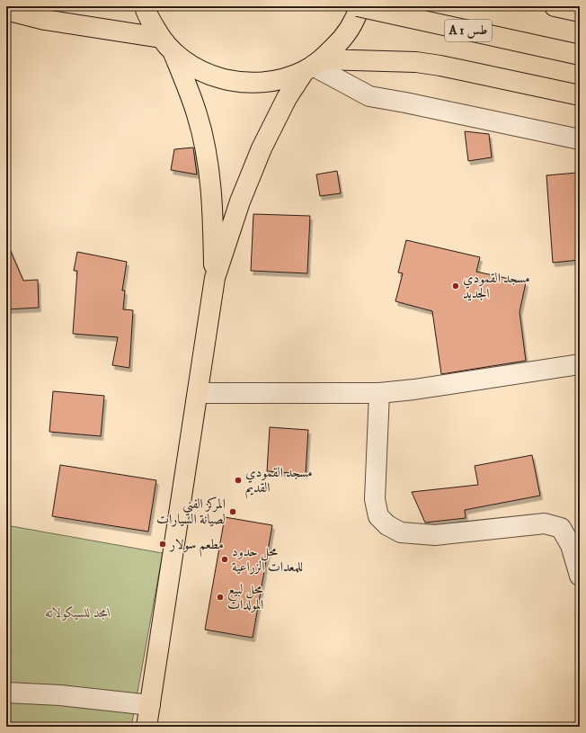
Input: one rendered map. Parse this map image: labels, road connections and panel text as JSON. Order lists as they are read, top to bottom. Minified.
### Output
{"streets":{"highway":["A 1 طس"]},"parks":["امجد للسيكولاته"],"places":["مسجد القمودي الجديد","مسجد القمودي القديم","المركز الفني لصيانة السيارات","مطعم سولار","محل حدود للمعدات الزراعية","محل لبيع المولدات"]}
